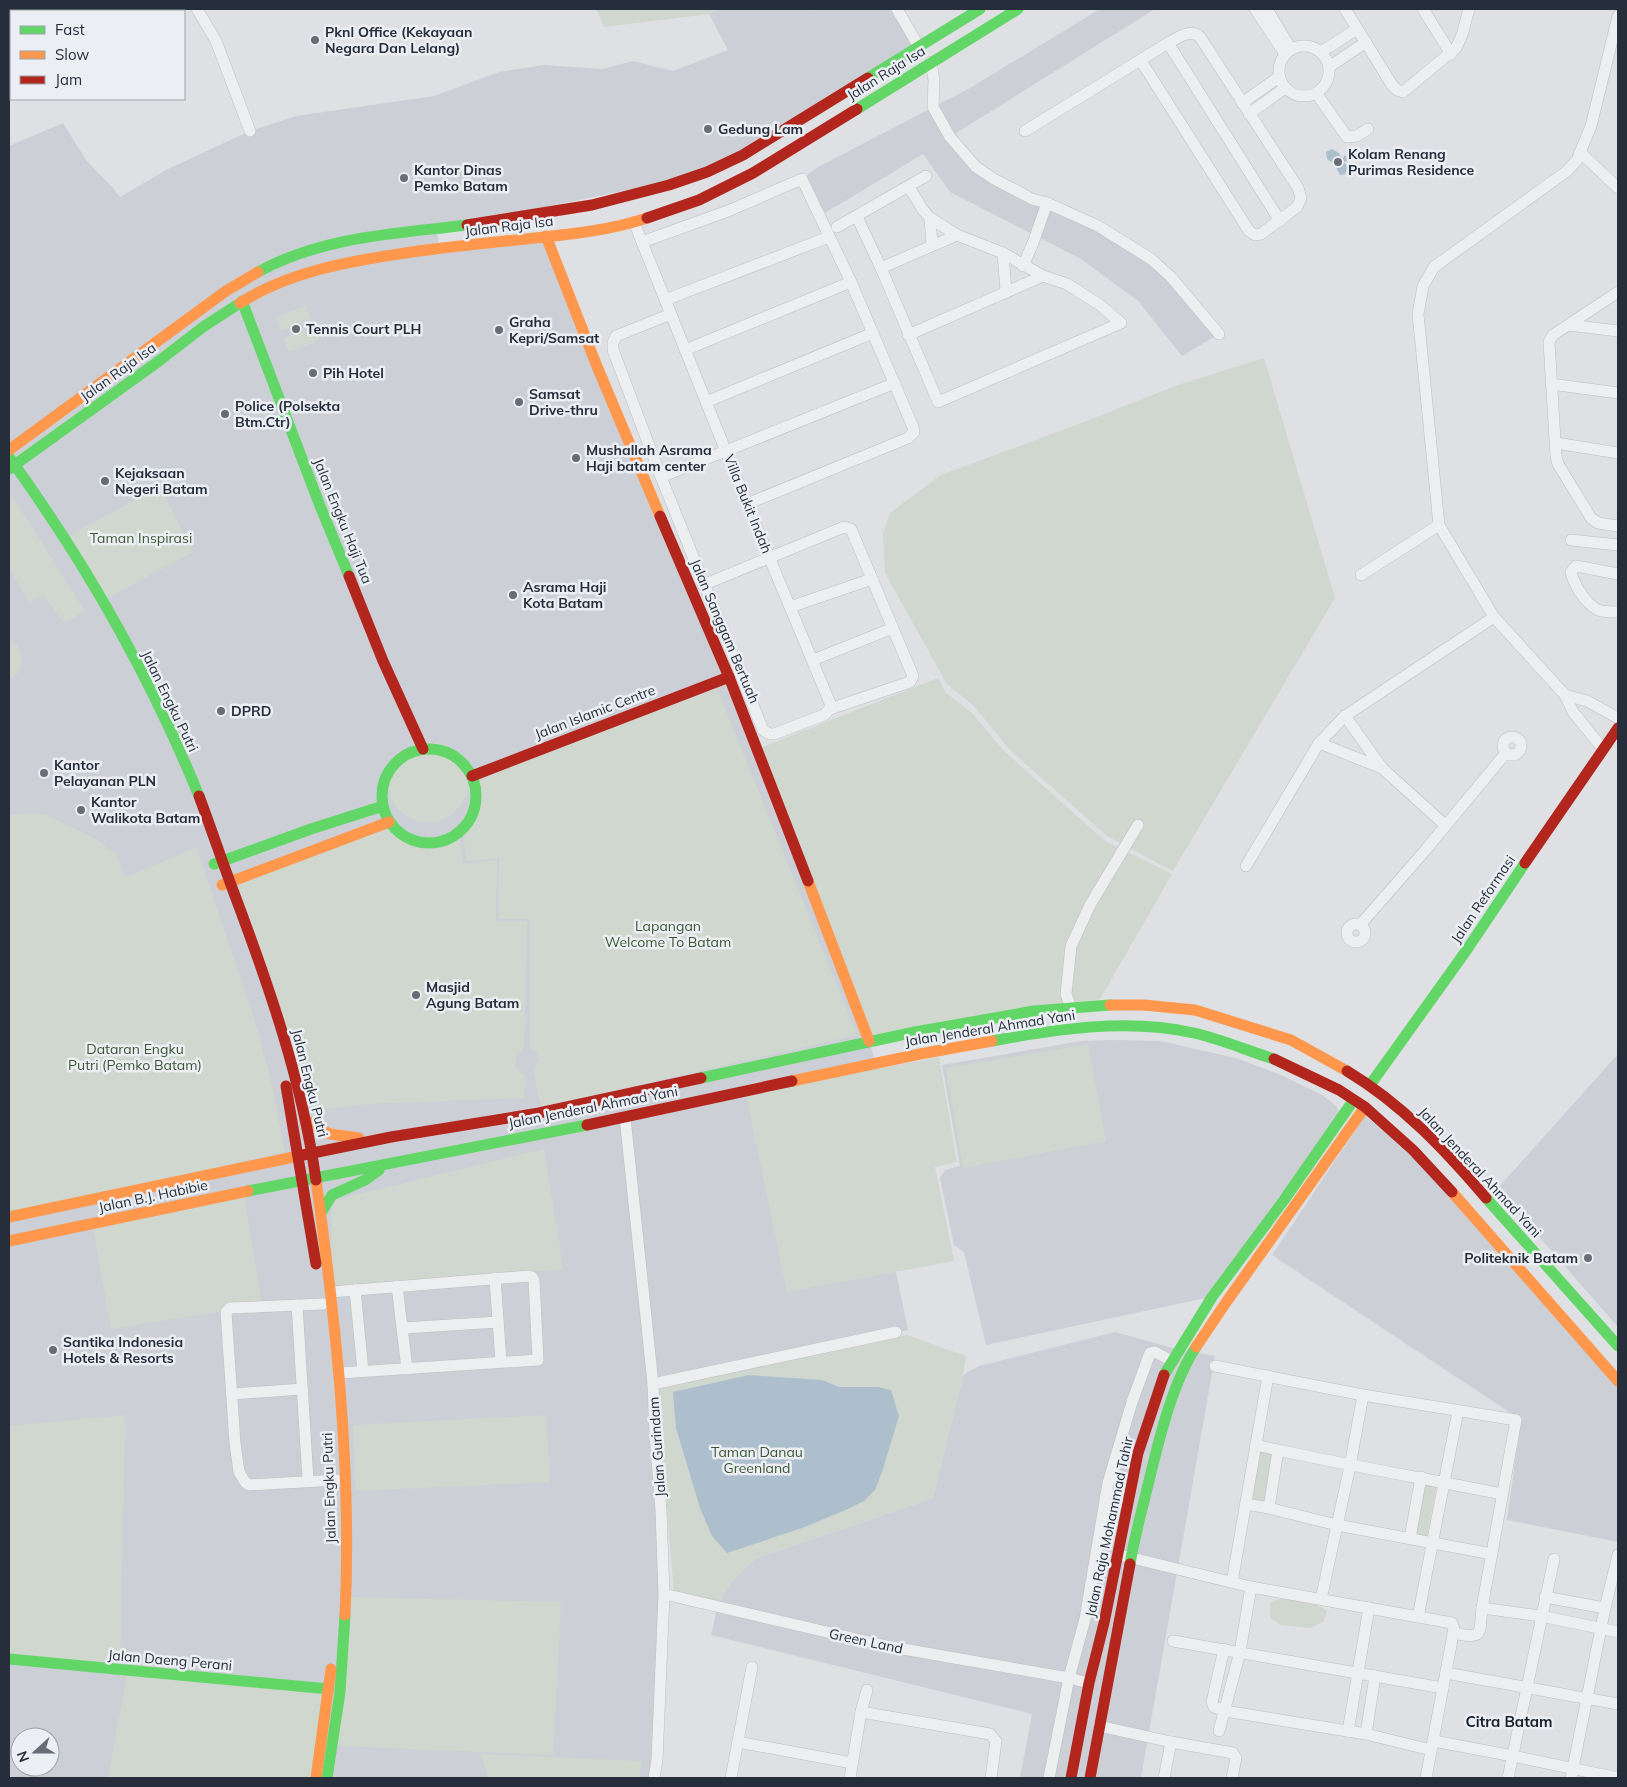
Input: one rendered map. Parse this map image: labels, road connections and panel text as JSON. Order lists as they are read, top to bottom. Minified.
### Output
{"streets":{"main road":["Jalan Raja Isa","Jalan Engku Haji Tua","Jalan Sanggam Bertuah","Jalan Engku Putri","Jalan Islamic Centre","Jalan Reformasi","Jalan Jenderal Ahmad Yani","Jalan B.J. Habibie","Jalan Raja Mohammad Tahir","Jalan Daeng Perani"],"street":["Villa Bukit Indah","Jalan Gurindam","Green Land"]},"crossings":[["Jalan Raja Isa","Villa Bukit Indah"],["Jalan Raja Isa","Jalan Engku Haji Tua"],["Jalan Raja Isa","Jalan Sanggam Bertuah"],["Jalan Raja Isa","Jalan Engku Putri"],["Jalan Engku Haji Tua","Jalan Islamic Centre"],["Jalan Sanggam Bertuah","Jalan Islamic Centre"],["Jalan Sanggam Bertuah","Jalan Jenderal Ahmad Yani"],["Jalan Engku Putri","Jalan Jenderal Ahmad Yani"],["Jalan Engku Putri","Jalan B.J. Habibie"],["Jalan Engku Putri","Jalan Daeng Perani"],["Jalan Reformasi","Jalan Jenderal Ahmad Yani"],["Jalan Jenderal Ahmad Yani","Jalan B.J. Habibie"],["Jalan Jenderal Ahmad Yani","Jalan Gurindam"],["Jalan Jenderal Ahmad Yani","Jalan Raja Mohammad Tahir"],["Jalan Gurindam","Green Land"],["Jalan Raja Mohammad Tahir","Green Land"]],"districts":["Citra Batam"],"parks":["Taman Inspirasi","Lapangan Welcome To Batam","Dataran Engku Putri (Pemko Batam)","Taman Danau Greenland"],"places":["Pknl Office (Kekayaan Negara Dan Lelang)","Gedung Lam","Kolam Renang Purimas Residence","Kantor Dinas Pemko Batam","Tennis Court PLH","Graha Kepri/Samsat","Pih Hotel","Samsat Drive-thru","Police (Polsekta Btm.Ctr)","Mushallah Asrama Haji batam center","Kejaksaan Negeri Batam","Asrama Haji Kota Batam","DPRD","Kantor Pelayanan PLN","Kantor Walikota Batam","Masjid Agung Batam","Politeknik Batam","Santika Indonesia Hotels & Resorts"],"legend":["Fast","Slow","Jam"],"north":"left"}
